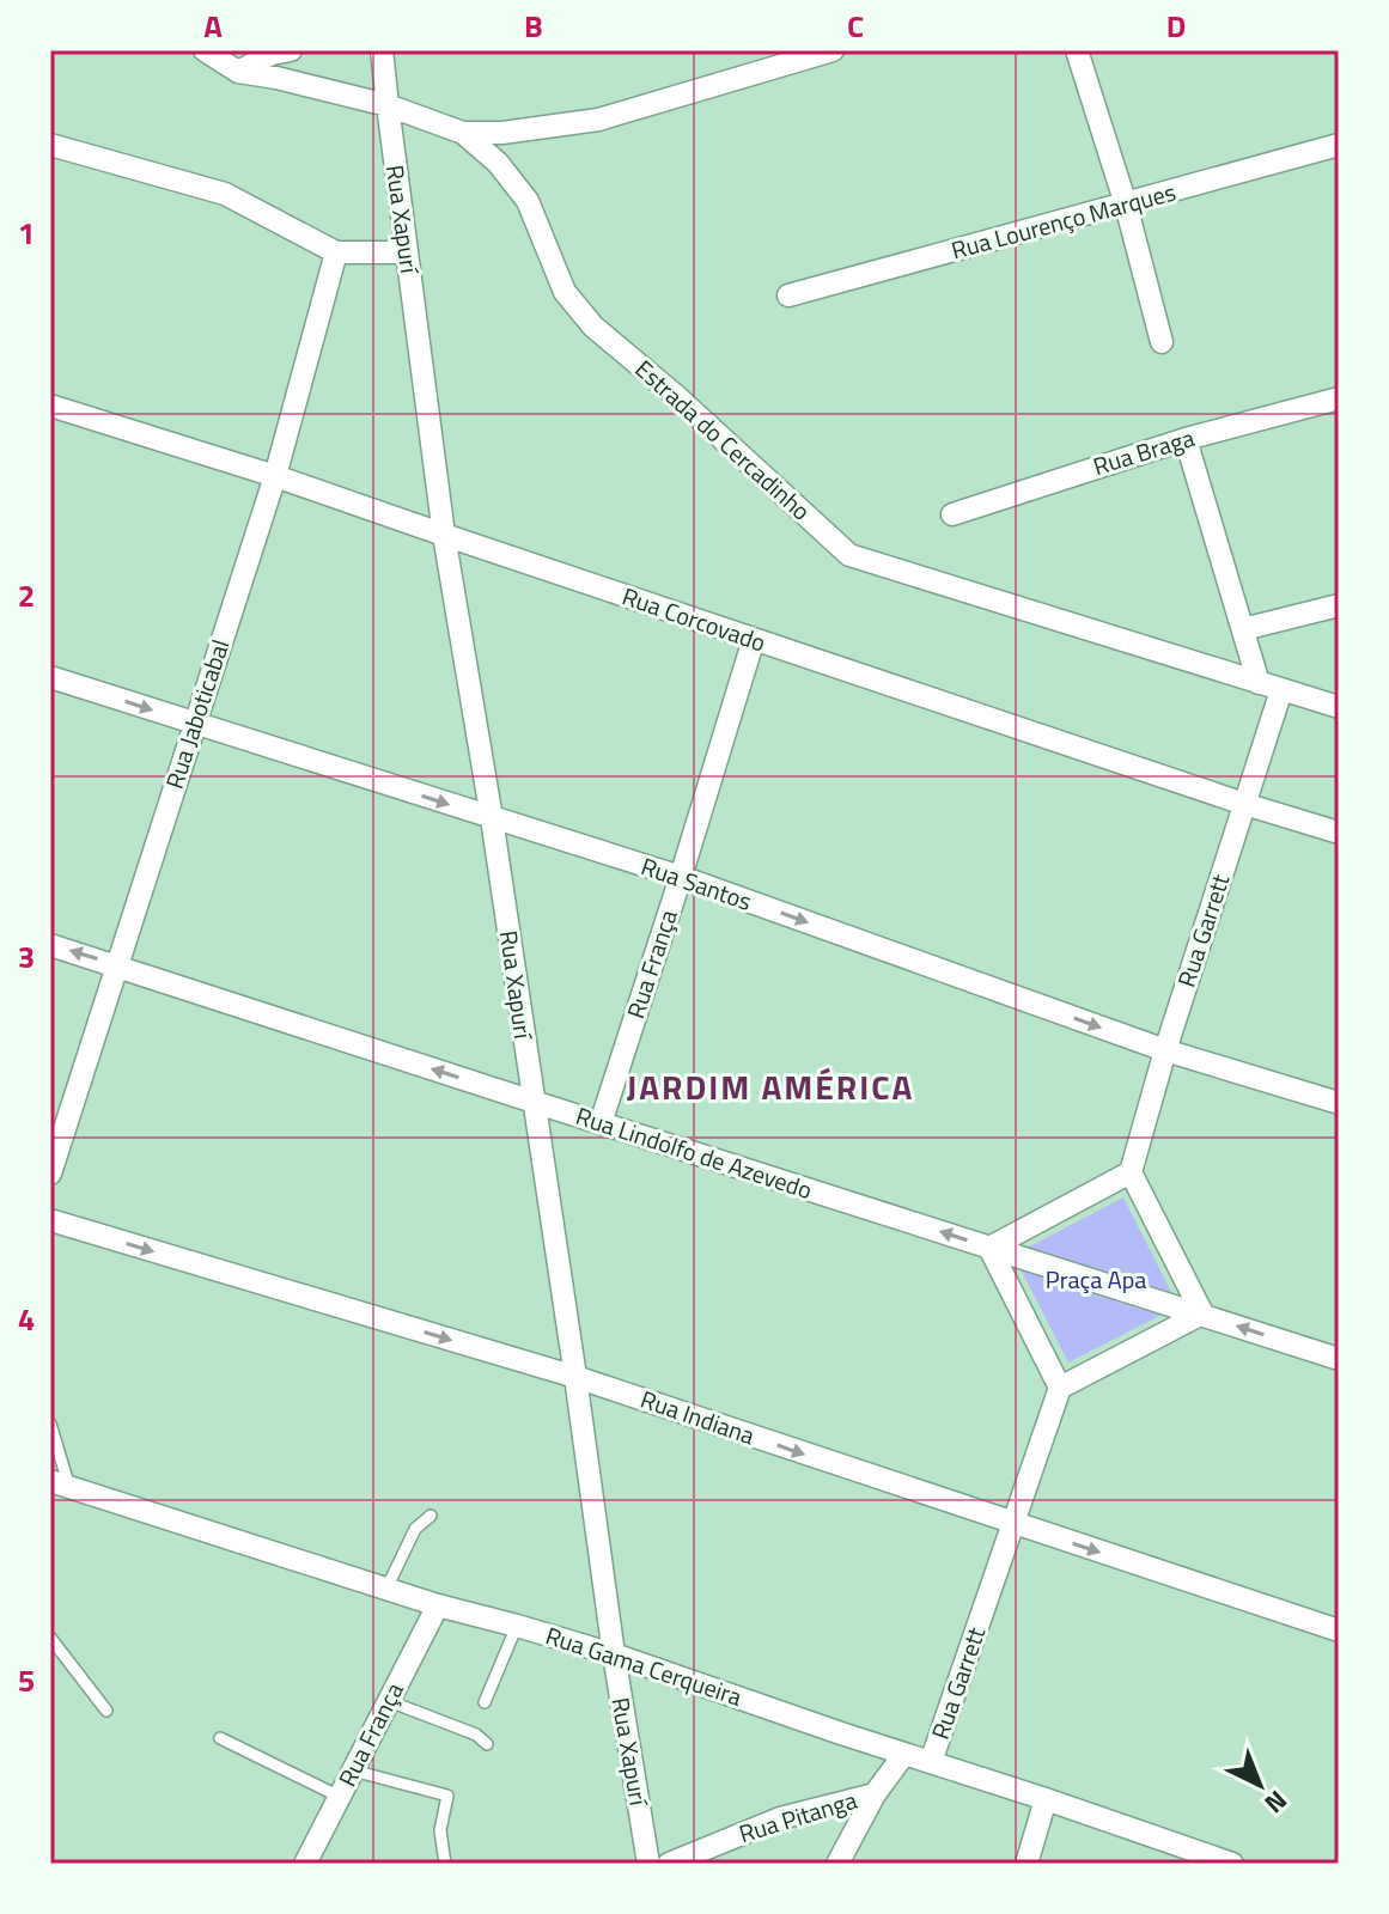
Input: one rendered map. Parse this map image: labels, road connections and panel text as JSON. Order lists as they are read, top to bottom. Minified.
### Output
{"streets":{"street":["Rua Xapurí","Rua Lourenço Marques","Estrada do Cercadinho","Rua Braga","Rua Corcovado","Rua Jaboticabal","Rua Santos","Rua Garrett","Rua França","Rua Lindolfo de Azevedo","Rua Indiana","Rua Gama Cerqueira","Rua Pitanga"]},"crossings":[["Rua Xapurí","Estrada do Cercadinho"],["Rua Xapurí","Rua Corcovado"],["Rua Xapurí","Rua Santos"],["Rua Xapurí","Rua Lindolfo de Azevedo"],["Rua Xapurí","Rua Indiana"],["Rua Xapurí","Rua Gama Cerqueira"],["Estrada do Cercadinho","Rua Garrett"],["Rua Corcovado","Rua Jaboticabal"],["Rua Corcovado","Rua Garrett"],["Rua Corcovado","Rua França"],["Rua Jaboticabal","Rua Santos"],["Rua Jaboticabal","Rua Lindolfo de Azevedo"],["Rua Santos","Rua Garrett"],["Rua Santos","Rua França"],["Rua Garrett","Rua Indiana"],["Rua Garrett","Rua Gama Cerqueira"],["Rua Garrett","Rua Pitanga"],["Rua França","Rua Lindolfo de Azevedo"],["Rua França","Rua Gama Cerqueira"]],"one_way":["Rua Santos","Rua Lindolfo de Azevedo","Rua Indiana"],"districts":["JARDIM AMÉRICA"],"parks":["Praça Apa"],"north":"bottom right","grid":{"columns":["A","B","C","D"],"rows":["1","2","3","4","5"]}}
